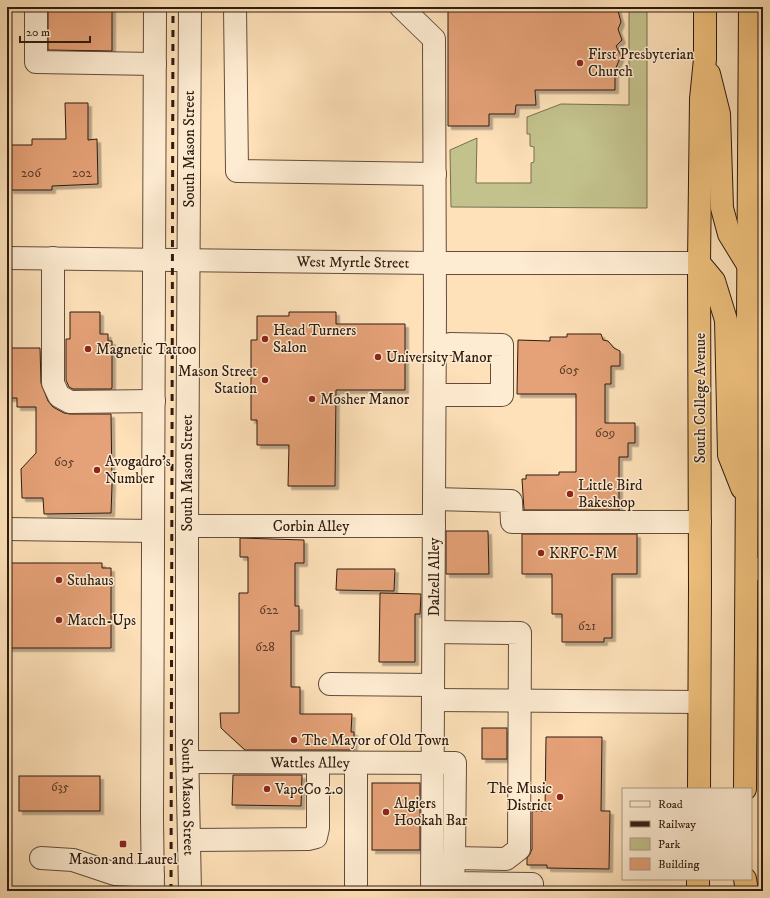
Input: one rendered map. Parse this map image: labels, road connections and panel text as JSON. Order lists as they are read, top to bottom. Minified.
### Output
{"streets":{"highway":["South College Avenue"],"street":["South Mason Street","West Myrtle Street","Corbin Alley","Dalzell Alley","Wattles Alley"]},"crossings":[["South Mason Street","West Myrtle Street"],["South Mason Street","Corbin Alley"],["South Mason Street","Wattles Alley"],["West Myrtle Street","South College Avenue"],["West Myrtle Street","Dalzell Alley"],["Corbin Alley","Dalzell Alley"],["Dalzell Alley","Wattles Alley"]],"places":{"other":["First Presbyterian Church","Head Turners Salon","Magnetic Tattoo","University Manor","Mason Street Station","Mosher Manor","Avogadro's Number","Little Bird Bakeshop","KRFC-FM","Stuhaus","Match-Ups","The Mayor of Old Town","VapeCo 2.0","The Music District","Algiers Hookah Bar"],"transit":["Mason and Laurel"]},"house_numbers":["206","202","605","609","605","622","621","628","635"],"legend":["Road","Railway","Park","Building"],"scale_bar":"20 m"}
